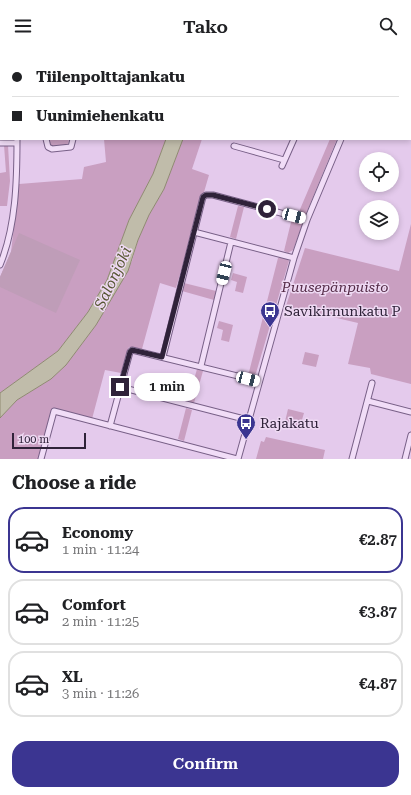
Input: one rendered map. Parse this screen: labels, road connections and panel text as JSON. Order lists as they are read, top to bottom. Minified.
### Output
{"water":["Salonjoki"],"parks":["Puusepänpuisto"],"places":{"bus stop":["Savikirnunkatu P","Rajakatu"]},"scale_bar":"100 m","page":{"header":"Tako","banner":["Tiilenpolttajankatu","Uunimiehenkatu"],"bubble":"1 min","scale":"100 m","heading":"Choose a ride","list":[{"name":"Economy","note":"1 min · 11:24","value":"€2.87"},{"name":"Comfort","note":"2 min · 11:25","value":"€3.87"},{"name":"XL","note":"3 min · 11:26","value":"€4.87"}],"buttons":"Confirm"}}
